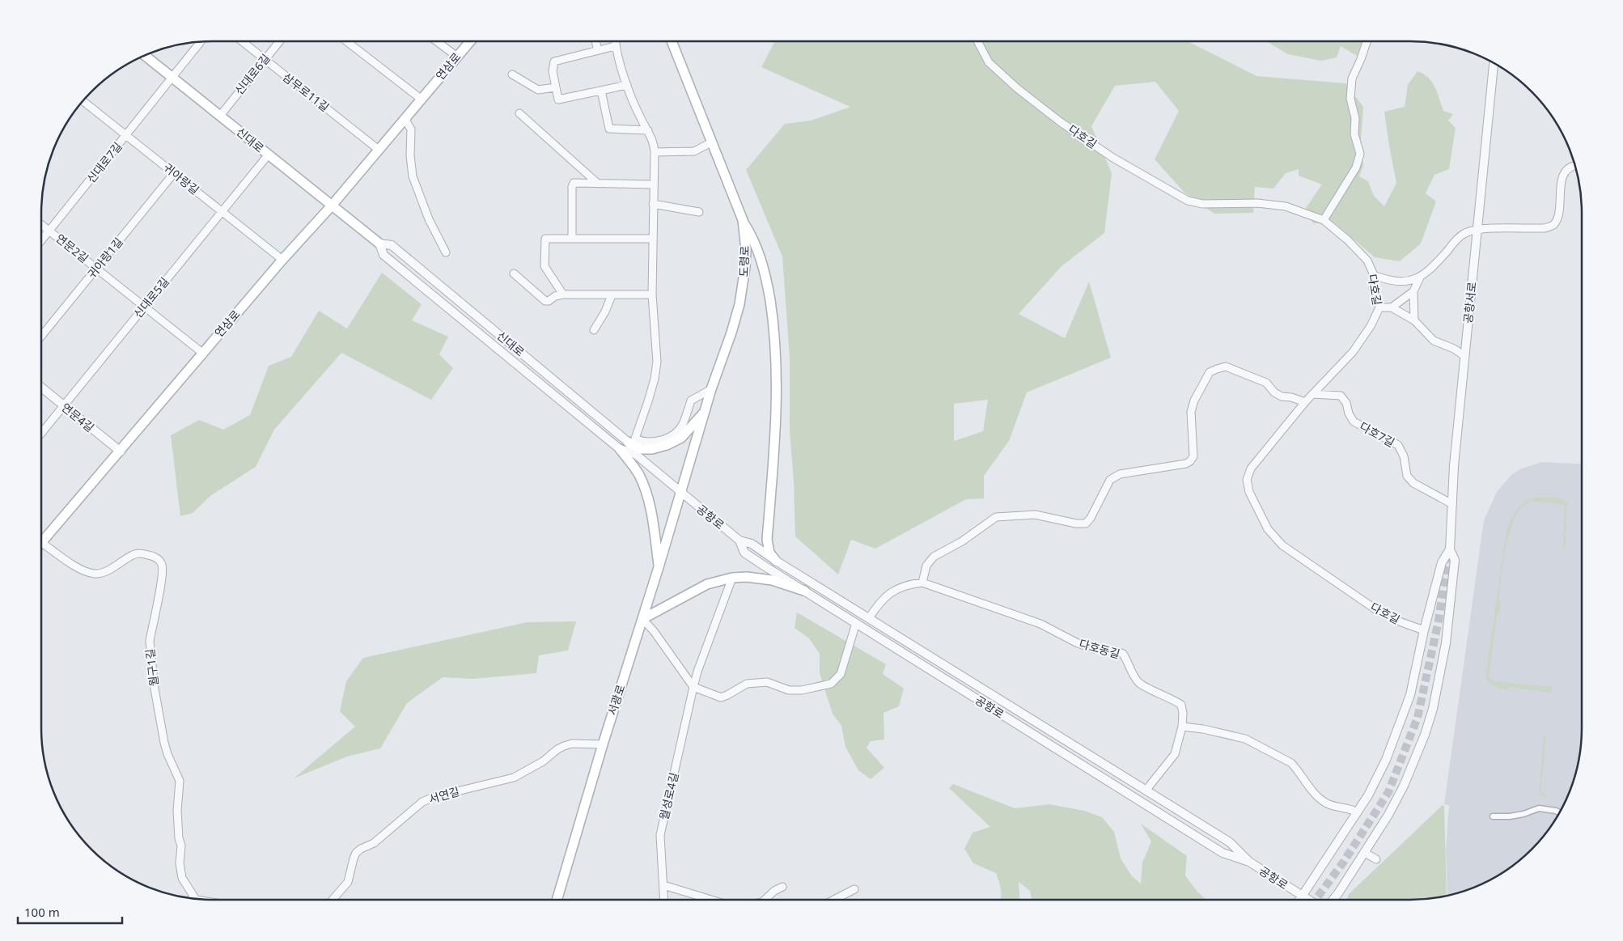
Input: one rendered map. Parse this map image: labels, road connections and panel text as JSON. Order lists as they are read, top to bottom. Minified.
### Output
{"streets":{"main road":["연삼로","신대로","도령로","서광로"],"street":["신대로6길","삼무로11길","다호길","신대로7길","귀아랑길","연문2길","귀아랑1길","신대로5길","공항서로","연문4길","다호7길","공항로","다호동길","월구1길","서연길","월성로4길"]},"crossings":[["연삼로","삼무로11길"],["연삼로","신대로"],["연삼로","귀아랑길"],["연삼로","연문2길"],["연삼로","연문4길"],["신대로6길","삼무로11길"],["신대로6길","신대로"],["다호길","다호7길"],["신대로","신대로7길"],["신대로","도령로"],["신대로","신대로5길"],["신대로","공항로"],["신대로","서광로"],["신대로7길","귀아랑길"],["신대로7길","연문2길"],["귀아랑길","귀아랑1길"],["귀아랑길","신대로5길"],["연문2길","귀아랑1길"],["연문2길","신대로5길"],["도령로","공항로"],["도령로","서광로"],["신대로5길","연문4길"],["공항서로","다호7길"],["공항로","서광로"],["서광로","서연길"]],"scale_bar":"100 m"}
